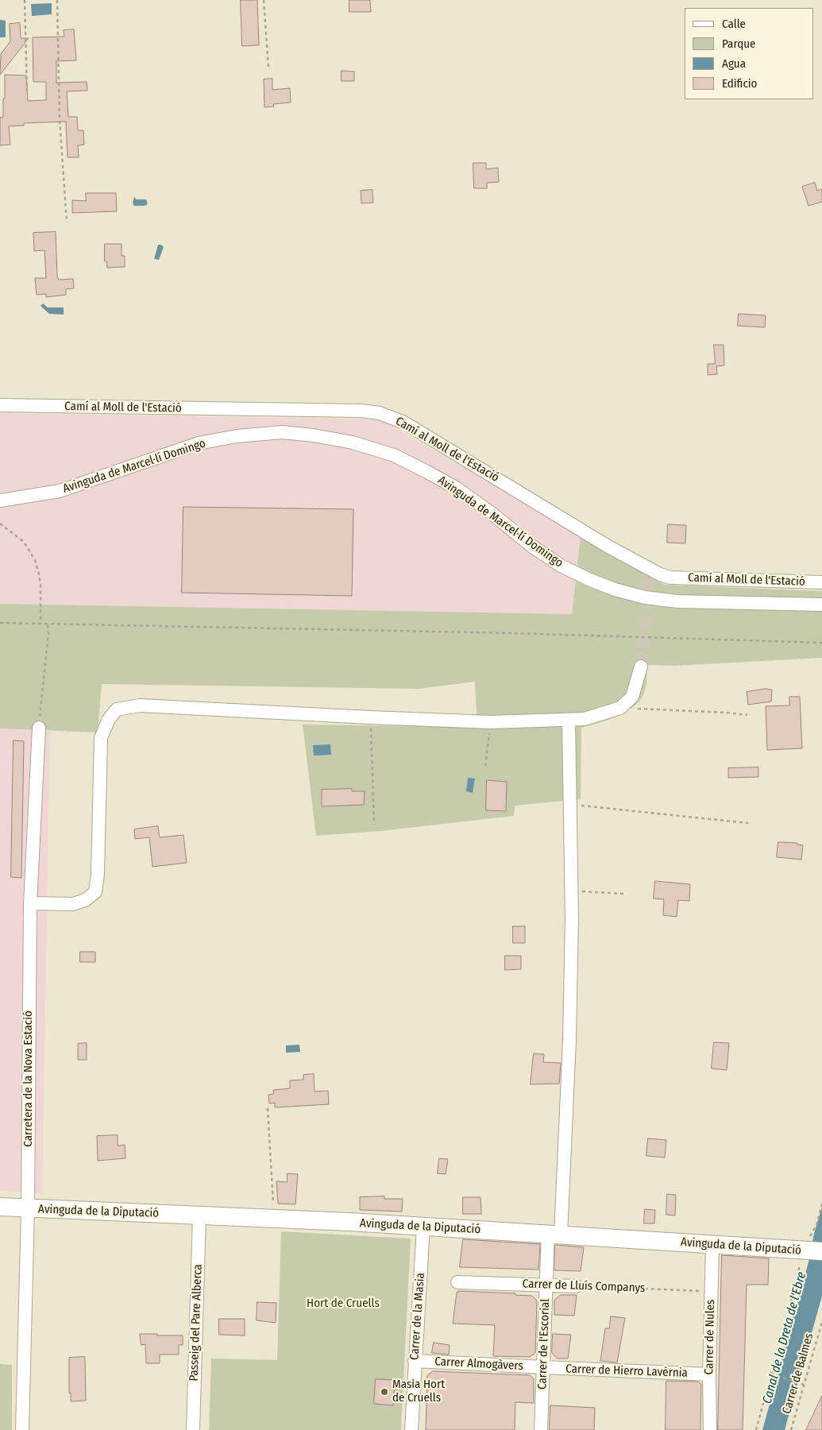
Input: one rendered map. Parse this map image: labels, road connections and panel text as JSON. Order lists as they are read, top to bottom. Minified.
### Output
{"streets":{"street":["Camí al Moll de l'Estació","Avinguda de Marcel·lí Domingo","Carretera de la Nova Estació","Avinguda de la Diputació","Carrer de Lluís Companys","Carrer de la Masia","Passeig del Pare Alberca","Carrer de Nules","Carrer de l'Escorial","Carrer Almogàvers","Carrer de Hierro Lavèrnia"],"path":["Carrer de Balmes"]},"crossings":[["Carretera de la Nova Estació","Avinguda de la Diputació"],["Avinguda de la Diputació","Carrer de la Masia"],["Avinguda de la Diputació","Passeig del Pare Alberca"],["Avinguda de la Diputació","Carrer de Nules"],["Avinguda de la Diputació","Carrer de l'Escorial"],["Carrer de Lluís Companys","Carrer de Nules"],["Carrer de Lluís Companys","Carrer de l'Escorial"],["Carrer de la Masia","Carrer Almogàvers"],["Carrer de Nules","Carrer de Hierro Lavèrnia"],["Carrer de l'Escorial","Carrer Almogàvers"],["Carrer de l'Escorial","Carrer de Hierro Lavèrnia"],["Carrer Almogàvers","Carrer de Hierro Lavèrnia"]],"water":["Canal de la Dreta de l'Ebre"],"parks":["Hort de Cruells"],"places":["Masia Hort de Cruells"],"legend":["Calle","Parque","Agua","Edificio"]}
